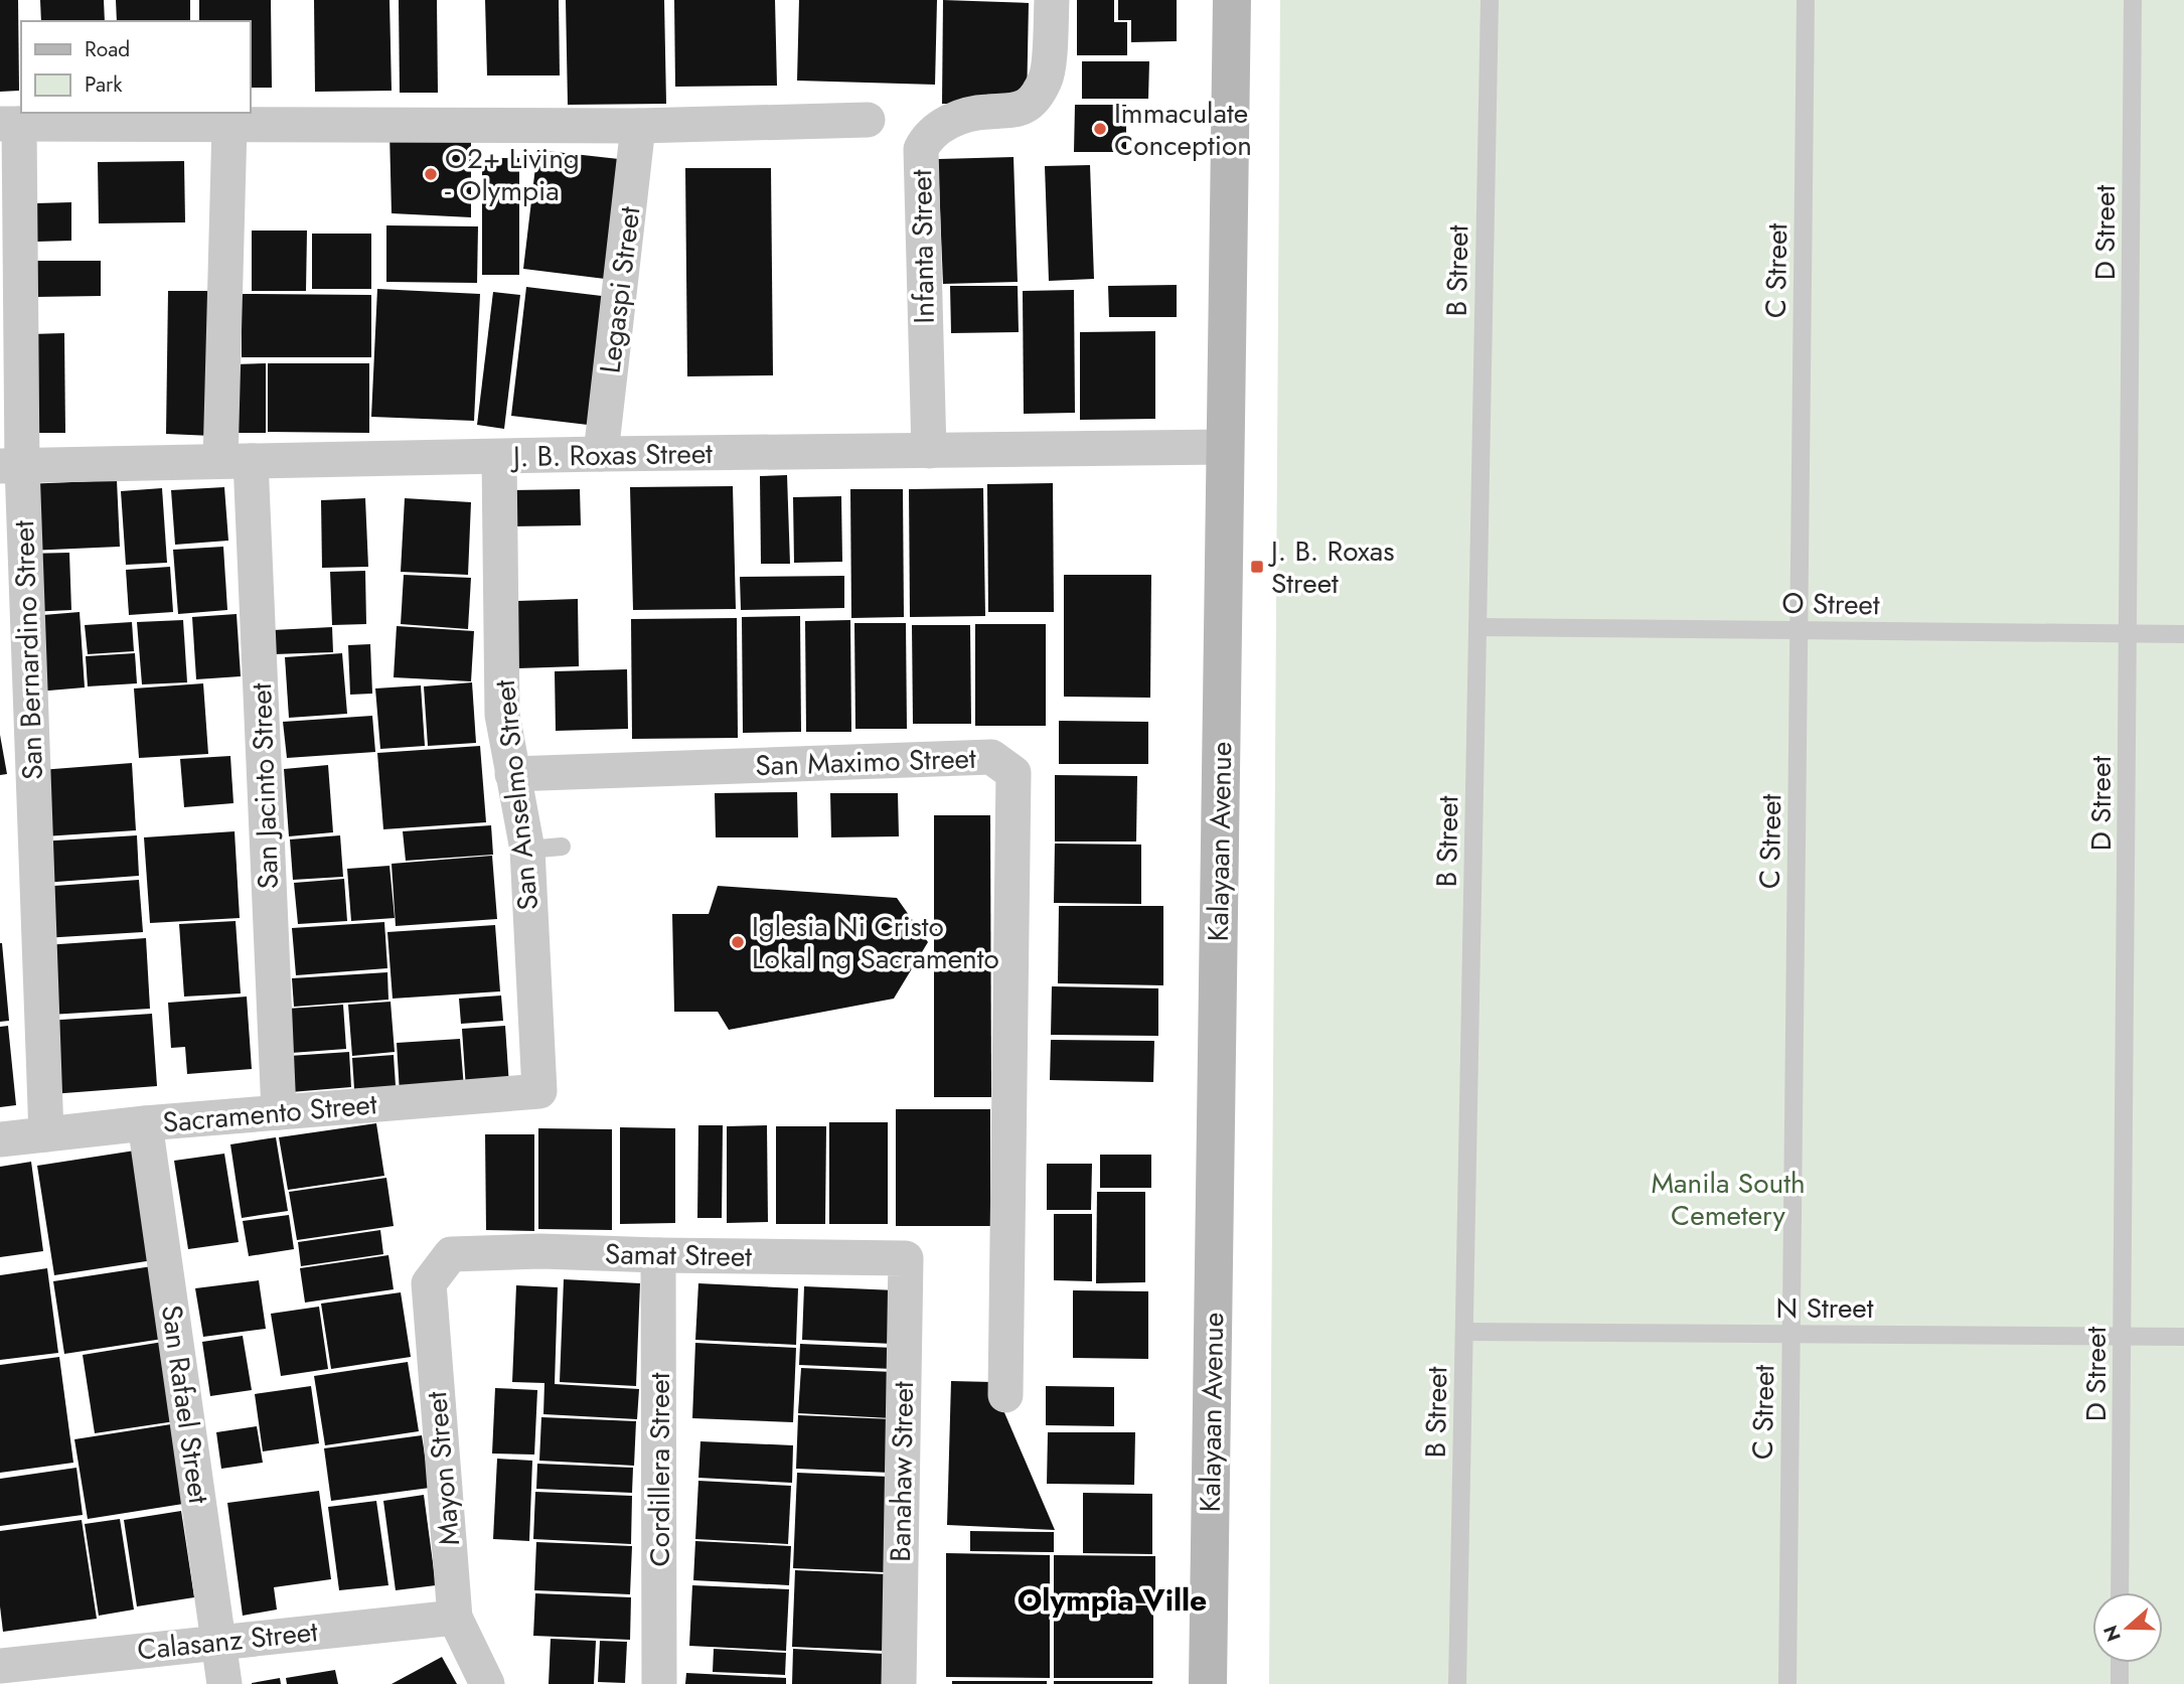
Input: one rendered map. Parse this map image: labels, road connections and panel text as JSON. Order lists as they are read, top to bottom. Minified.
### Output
{"streets":{"main road":["Kalayaan Avenue"],"street":["Infanta Street","Legaspi Street","J. B. Roxas Street","San Bernardino Street","San Maximo Street","San Jacinto Street","San Anselmo Street","Sacramento Street","Samat Street","San Rafael Street","Mayon Street","Cordillera Street","Banahaw Street","Calasanz Street"],"lane":["D Street","B Street","C Street","O Street","N Street"]},"crossings":[["D Street","O Street"],["D Street","N Street"],["Infanta Street","J. B. Roxas Street"],["B Street","O Street"],["B Street","N Street"],["C Street","O Street"],["C Street","N Street"],["Legaspi Street","J. B. Roxas Street"],["J. B. Roxas Street","San Bernardino Street"],["J. B. Roxas Street","San Jacinto Street"],["J. B. Roxas Street","San Anselmo Street"],["J. B. Roxas Street","Kalayaan Avenue"],["San Bernardino Street","Sacramento Street"],["San Maximo Street","San Anselmo Street"],["San Jacinto Street","Sacramento Street"],["San Anselmo Street","Sacramento Street"],["Sacramento Street","San Rafael Street"],["Samat Street","Mayon Street"],["Samat Street","Cordillera Street"],["Samat Street","Banahaw Street"],["San Rafael Street","Calasanz Street"],["Mayon Street","Calasanz Street"]],"districts":["Olympia Ville"],"parks":["Manila South Cemetery"],"places":{"other":["Immaculate Conception","O2+ Living - Olympia","Iglesia Ni Cristo Lokal ng Sacramento"],"transit":["J. B. Roxas Street"]},"legend":["Road","Park"],"north":"left"}
